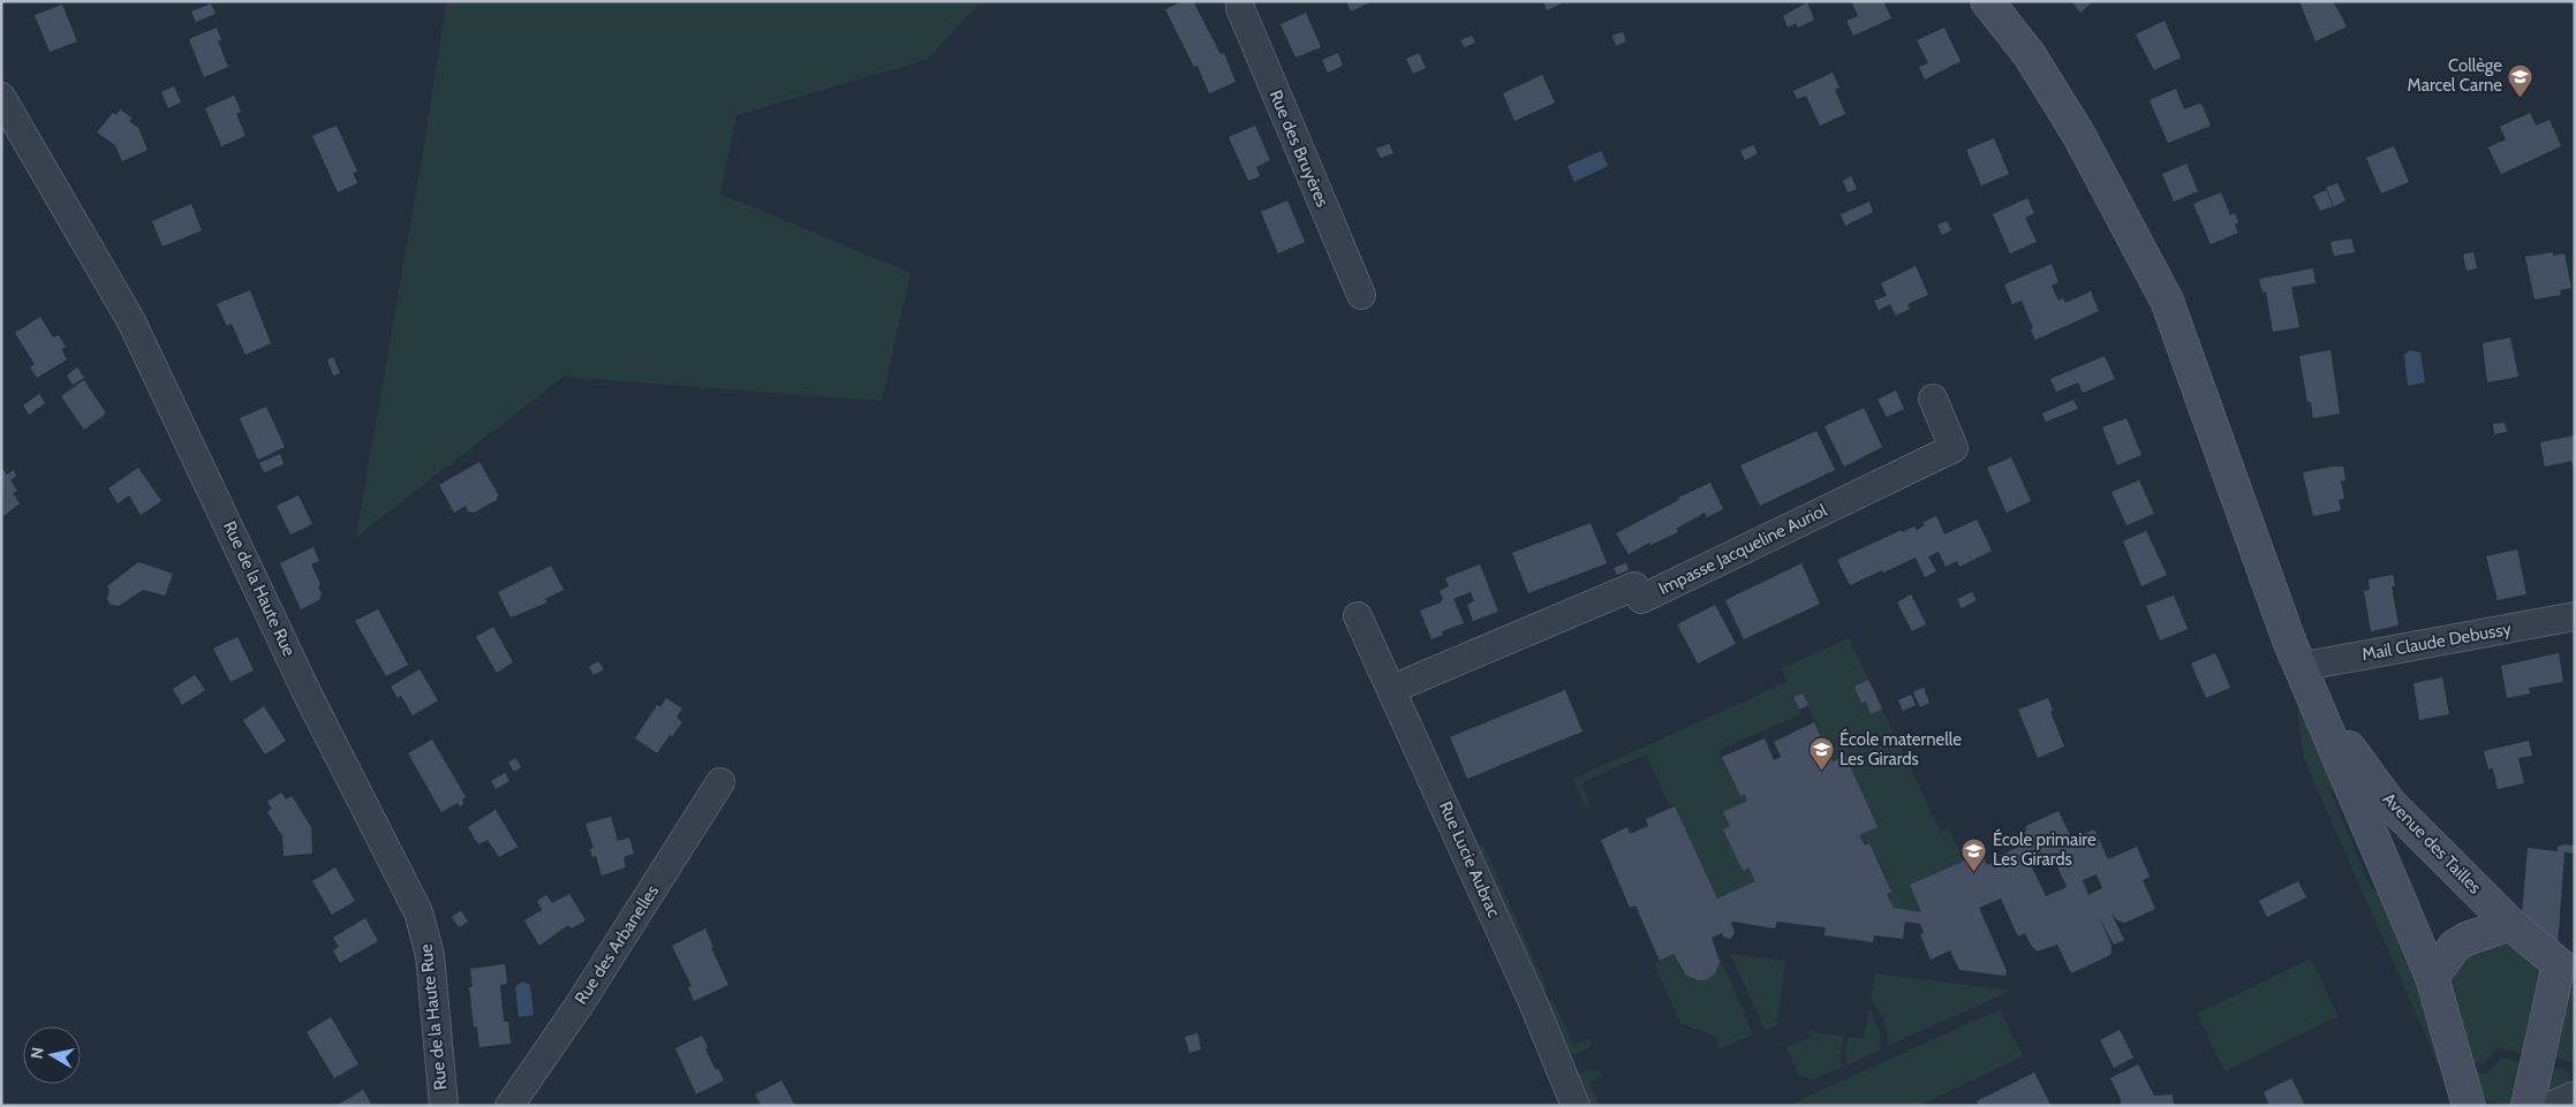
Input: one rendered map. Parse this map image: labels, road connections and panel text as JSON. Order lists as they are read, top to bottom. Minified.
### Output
{"streets":{"street":["Rue des Bruyères","Impasse Jacqueline Auriol","Rue de la Haute Rue","Mail Claude Debussy","Avenue des Tailles","Rue Lucie Aubrac","Rue des Arbanelles"]},"crossings":[["Impasse Jacqueline Auriol","Rue Lucie Aubrac"]],"places":{"school or university":["Collège Marcel Carne","École maternelle Les Girards","École primaire Les Girards"]},"north":"left"}
